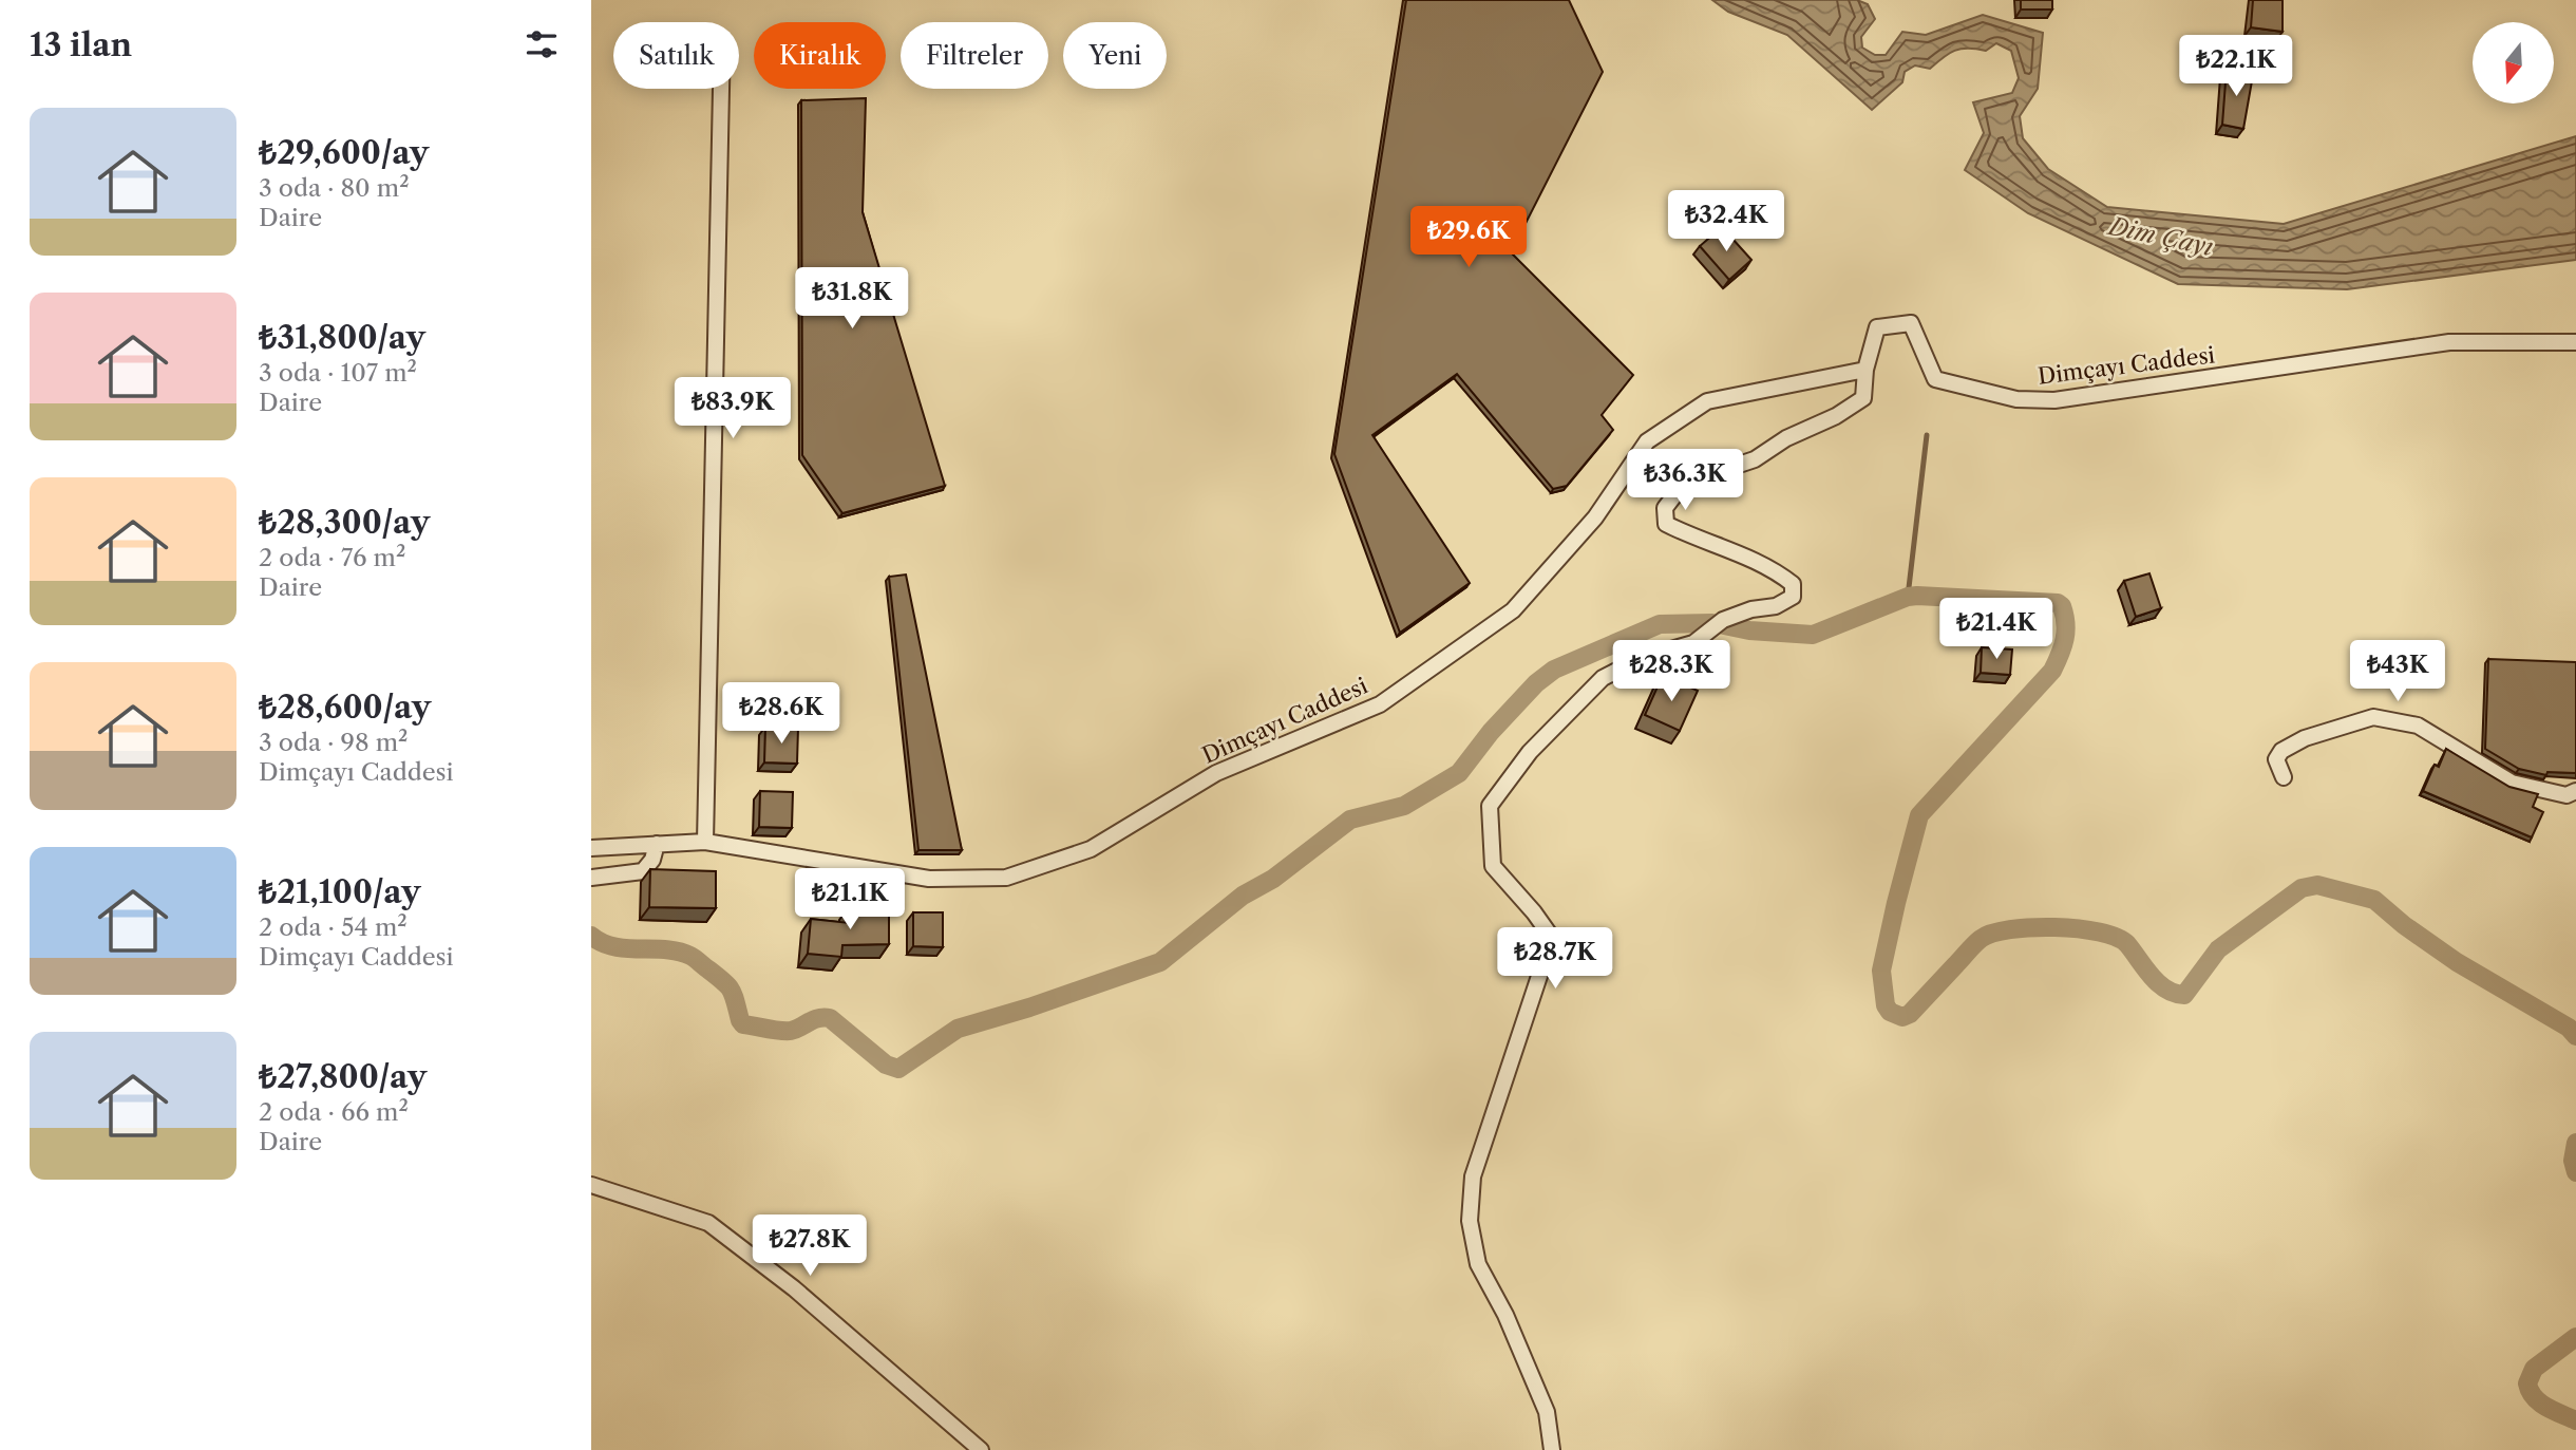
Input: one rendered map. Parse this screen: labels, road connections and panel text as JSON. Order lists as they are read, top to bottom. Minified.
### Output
{"streets":{"street":["Dimçayı Caddesi"]},"water":["Dim Çayı"],"north":"bottom","page":{"heading":"13 ilan","chip":["Satılık","Kiralık","Filtreler","Yeni"],"price":["₺22.1K","₺32.4K","₺29.6K","₺31.8K","₺83.9K","₺36.3K","₺21.4K","₺28.3K","₺43K","₺28.6K","₺21.1K","₺28.7K","₺27.8K"],"list":[{"name":"₺29,600/ay","note":"3 oda · 80 m² · Daire"},{"name":"₺31,800/ay","note":"3 oda · 107 m² · Daire"},{"name":"₺28,300/ay","note":"2 oda · 76 m² · Daire"},{"name":"₺28,600/ay","note":"3 oda · 98 m² · Dimçayı Caddesi"},{"name":"₺21,100/ay","note":"2 oda · 54 m² · Dimçayı Caddesi"},{"name":"₺27,800/ay","note":"2 oda · 66 m² · Daire"}]}}
